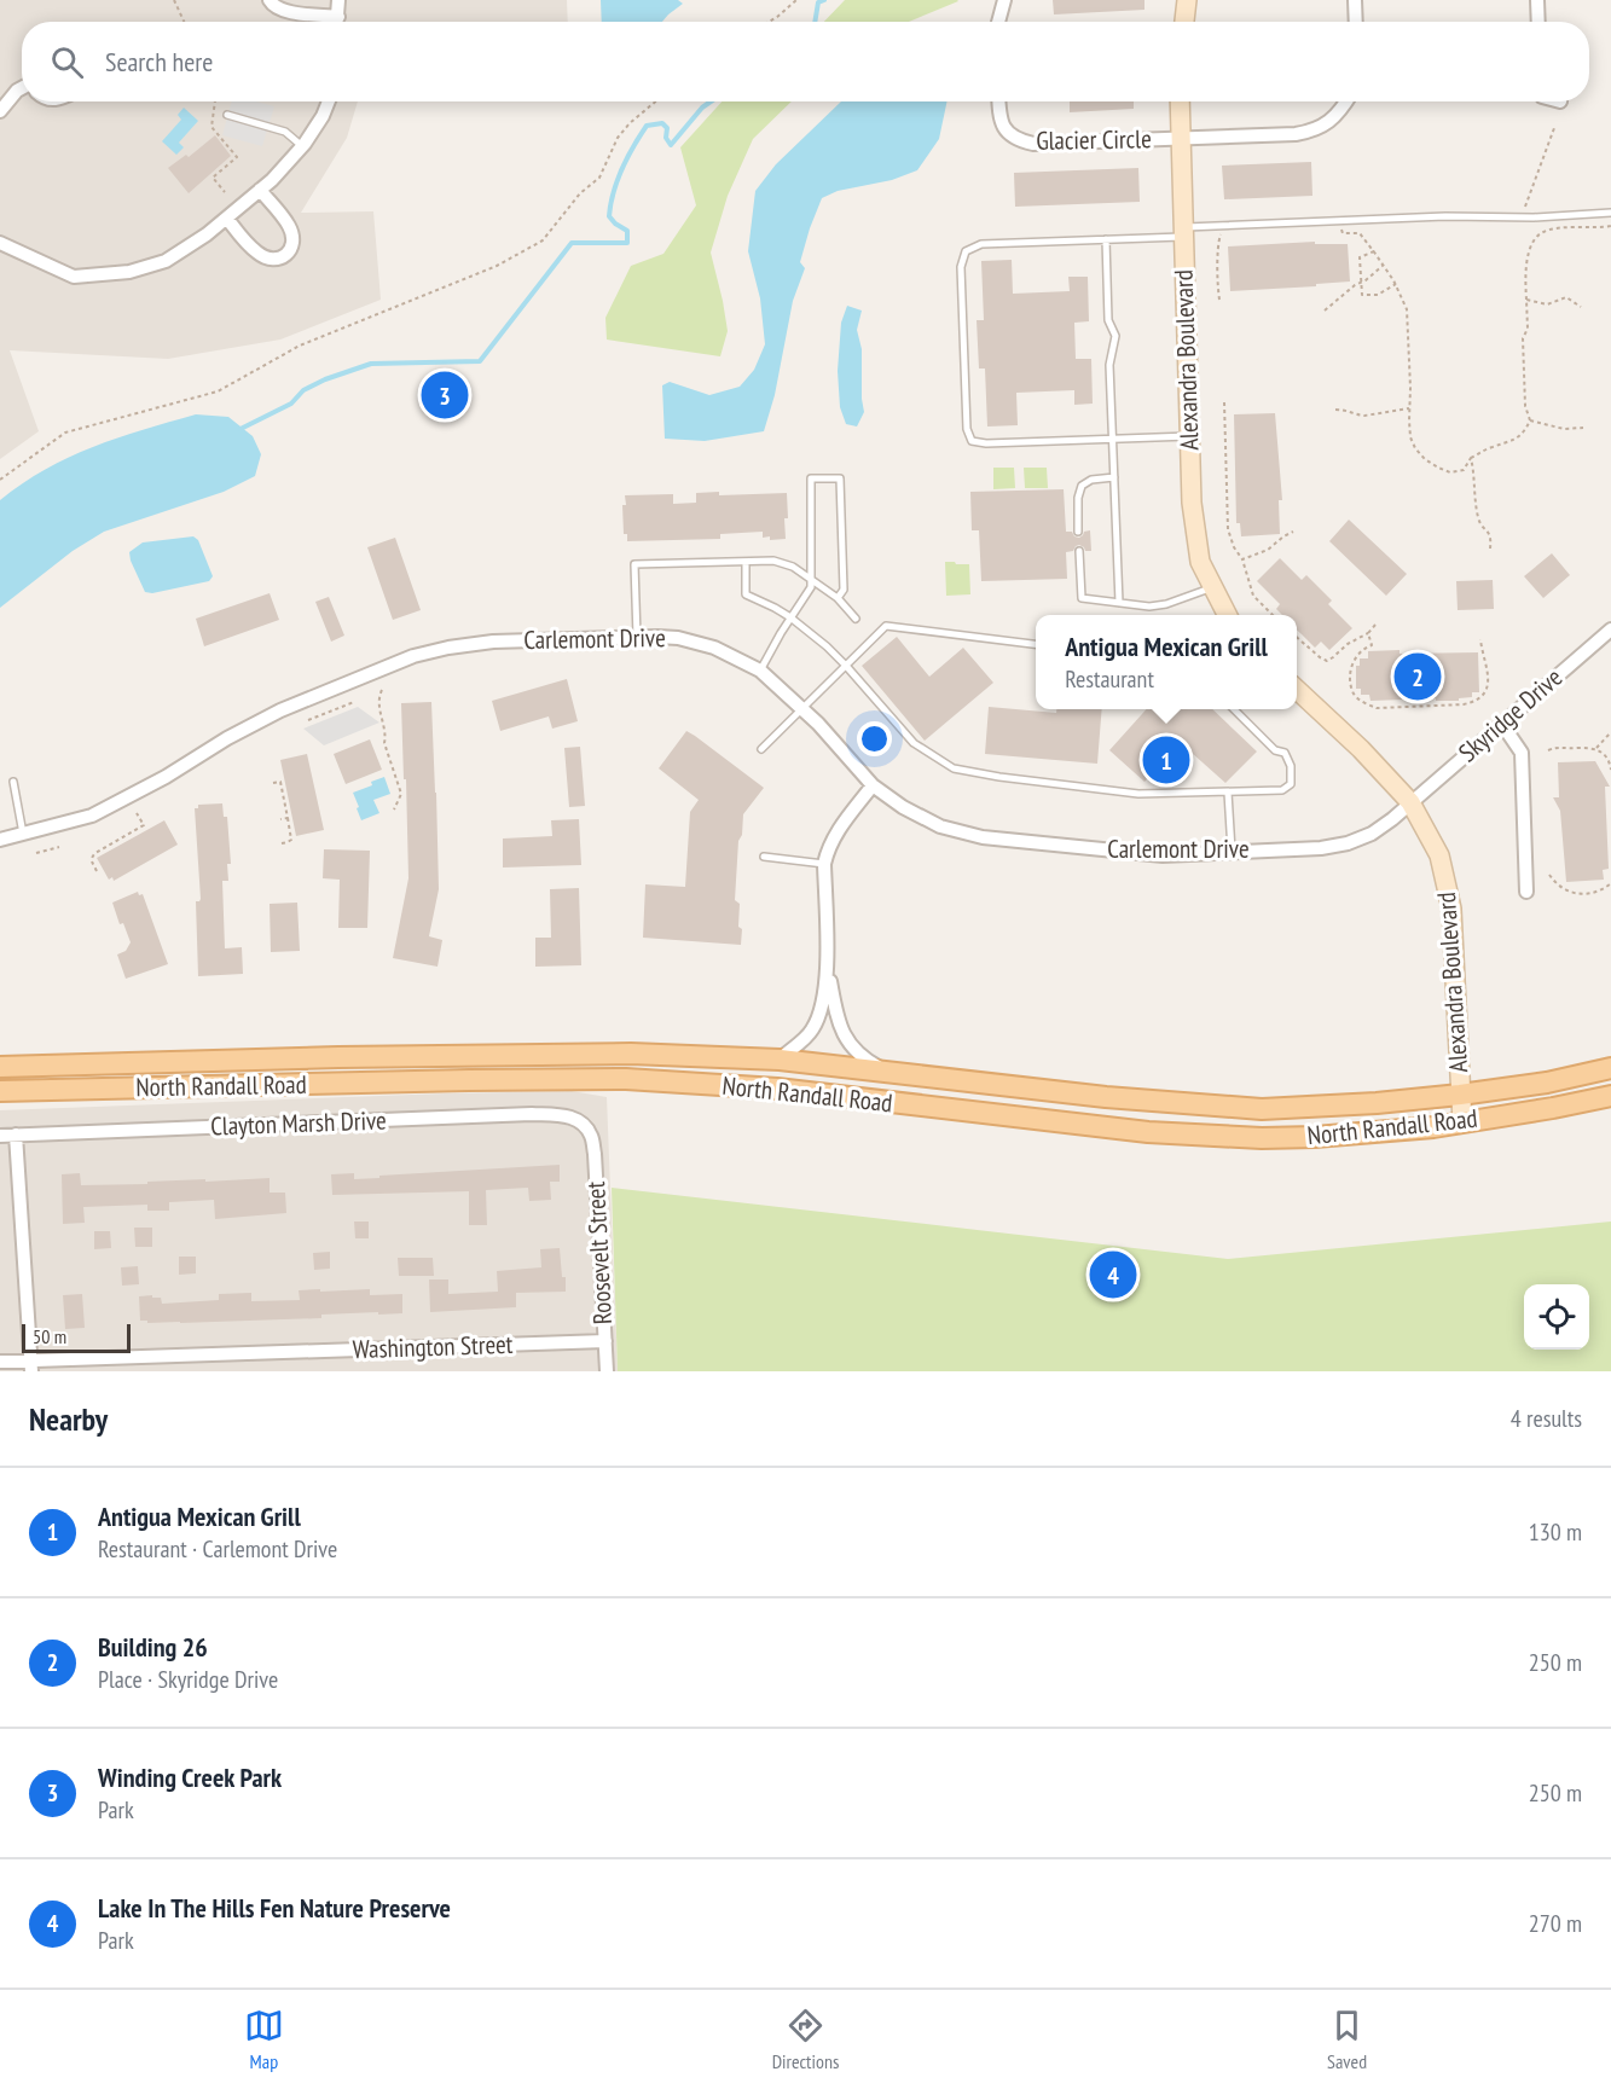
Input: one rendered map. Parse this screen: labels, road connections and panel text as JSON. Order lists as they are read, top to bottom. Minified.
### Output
{"streets":{"main road":["North Randall Road"],"street":["Glacier Circle","Alexandra Boulevard","Carlemont Drive","Skyridge Drive","Clayton Marsh Drive","Roosevelt Street","Washington Street"]},"crossings":[["Glacier Circle","Alexandra Boulevard"],["Alexandra Boulevard","Carlemont Drive"],["Alexandra Boulevard","Skyridge Drive"],["Alexandra Boulevard","North Randall Road"],["Carlemont Drive","Skyridge Drive"],["Clayton Marsh Drive","Roosevelt Street"],["Roosevelt Street","Washington Street"]],"scale_bar":"50 m","page":{"search":"Search here","pins":["3","2","1","4"],"popup":["Antigua Mexican Grill","Restaurant"],"scale":"50 m","heading":["Nearby","4 results"],"list":[{"mark":"1","name":"Antigua Mexican Grill","note":"Restaurant · Carlemont Drive","value":"130 m"},{"mark":"2","name":"Building 26","note":"Place · Skyridge Drive","value":"250 m"},{"mark":"3","name":"Winding Creek Park","note":"Park","value":"250 m"},{"mark":"4","name":"Lake In The Hills Fen Nature Preserve","note":"Park","value":"270 m"}],"nav":["Map","Directions","Saved"]}}
